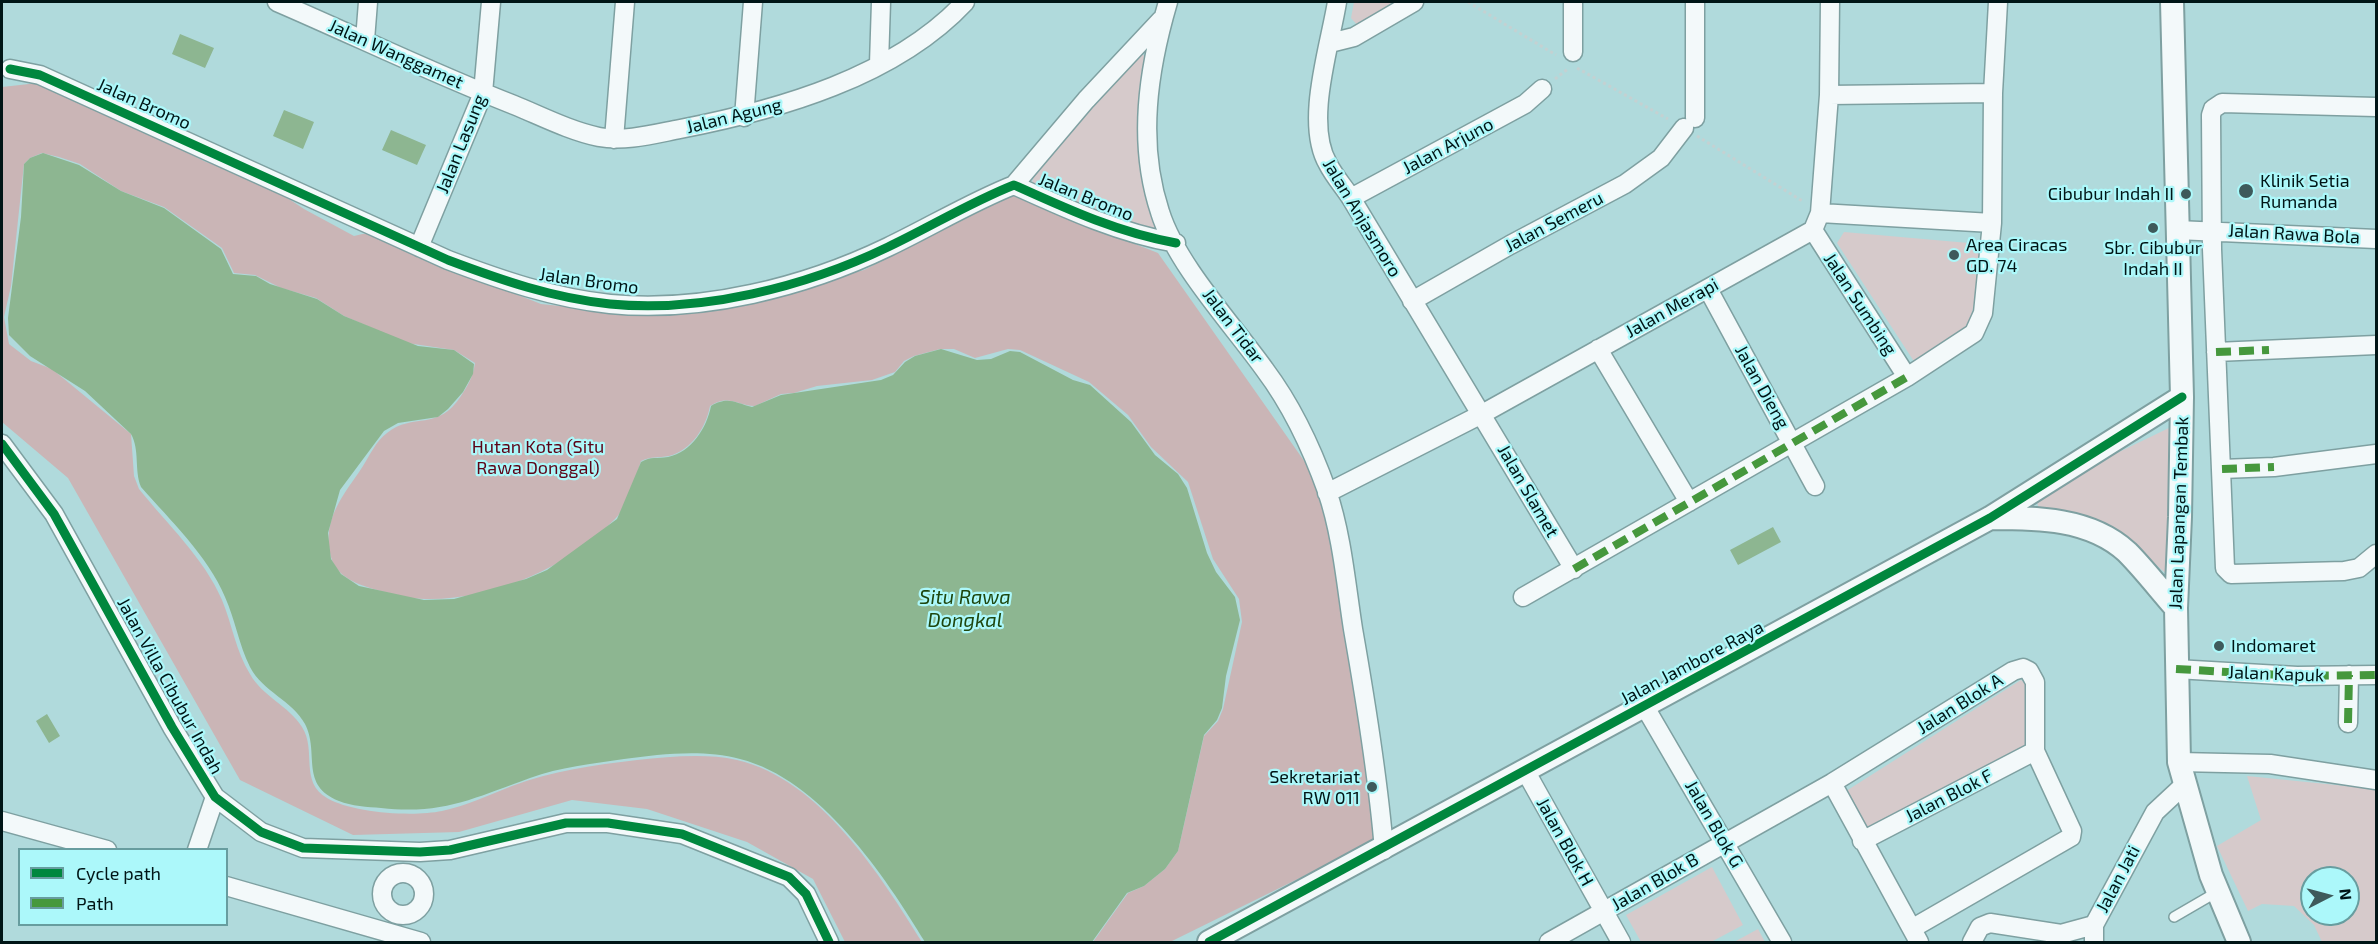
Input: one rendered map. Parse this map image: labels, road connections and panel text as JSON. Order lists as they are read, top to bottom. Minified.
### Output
{"streets":{"street":["Jalan Wanggamet","Jalan Bromo","Jalan Agung","Jalan Lasung","Jalan Arjuno","Jalan Anjasmoro","Jalan Semeru","Jalan Rawa Bola","Jalan Sumbing","Jalan Merapi","Jalan Tidar","Jalan Dieng","Jalan Slamet","Jalan Lapangan Tembak","Jalan Jambore Raya","Jalan Kapuk","Jalan Villa Cibubur Indah","Jalan Blok A","Jalan Blok F","Jalan Blok G","Jalan Blok H","Jalan Jati","Jalan Blok B"]},"crossings":[["Jalan Wanggamet","Jalan Agung"],["Jalan Wanggamet","Jalan Lasung"],["Jalan Bromo","Jalan Lasung"],["Jalan Bromo","Jalan Tidar"],["Jalan Agung","Jalan Lasung"],["Jalan Arjuno","Jalan Anjasmoro"],["Jalan Anjasmoro","Jalan Semeru"],["Jalan Anjasmoro","Jalan Merapi"],["Jalan Anjasmoro","Jalan Slamet"],["Jalan Rawa Bola","Jalan Lapangan Tembak"],["Jalan Sumbing","Jalan Merapi"],["Jalan Merapi","Jalan Tidar"],["Jalan Merapi","Jalan Dieng"],["Jalan Merapi","Jalan Slamet"],["Jalan Tidar","Jalan Jambore Raya"],["Jalan Lapangan Tembak","Jalan Jambore Raya"],["Jalan Lapangan Tembak","Jalan Kapuk"],["Jalan Lapangan Tembak","Jalan Jati"],["Jalan Jambore Raya","Jalan Blok G"],["Jalan Jambore Raya","Jalan Blok H"],["Jalan Blok A","Jalan Blok F"],["Jalan Blok A","Jalan Blok B"],["Jalan Blok G","Jalan Blok B"],["Jalan Blok H","Jalan Blok B"]],"water":["Situ Rawa Dongkal"],"parks":["Hutan Kota (Situ Rawa Donggal)"],"places":["Klinik Setia Rumanda","Cibubur Indah II","Sbr. Cibubur Indah II","Area Ciracas GD. 74","Indomaret","Sekretariat RW 011"],"legend":["Cycle path","Path"],"north":"right"}
